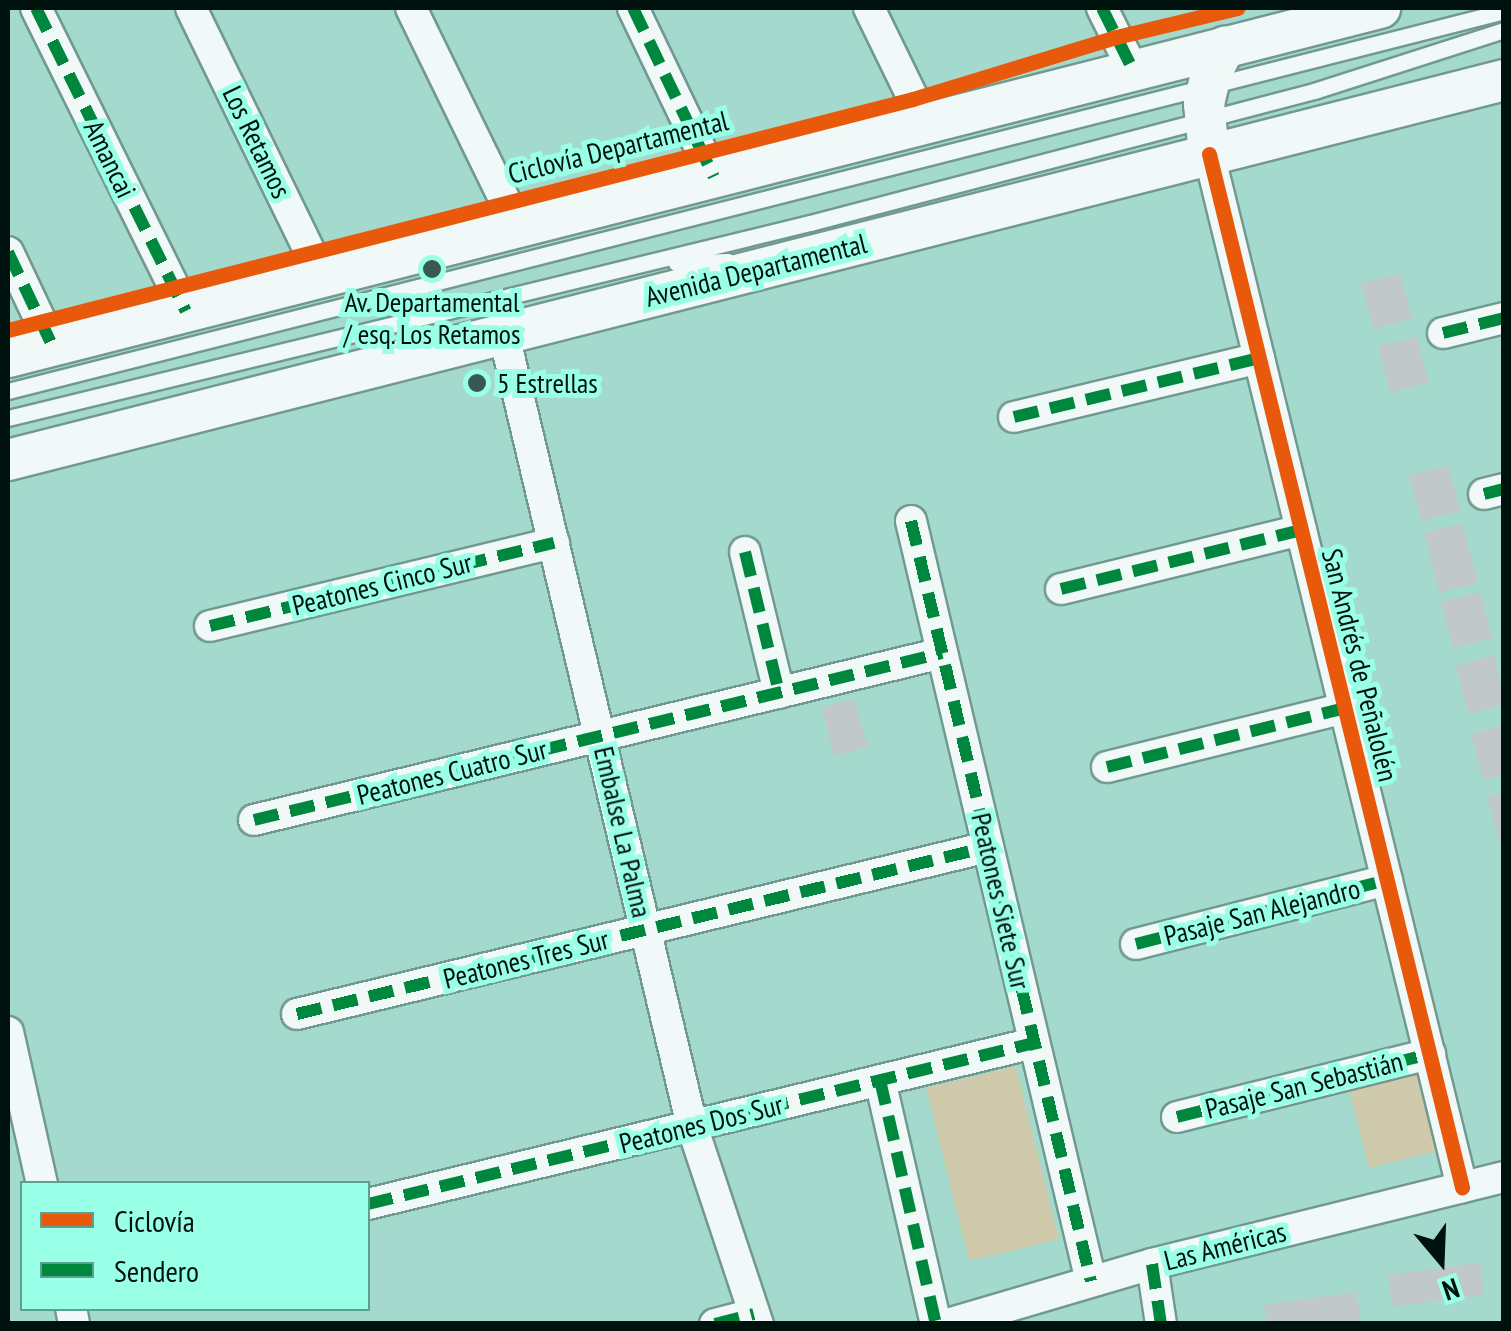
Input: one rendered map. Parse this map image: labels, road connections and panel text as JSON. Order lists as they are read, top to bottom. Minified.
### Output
{"streets":{"main road":["Avenida Departamental"],"street":["Los Retamos","Amancai","Peatones Cinco Sur","San Andrés de Peñalolén","Peatones Cuatro Sur","Embalse La Palma","Peatones Siete Sur","Pasaje San Alejandro","Peatones Tres Sur","Pasaje San Sebastián","Peatones Dos Sur","Las Américas"],"cycle path":["Ciclovía Departamental"]},"crossings":[["Avenida Departamental","San Andrés de Peñalolén"],["Avenida Departamental","Embalse La Palma"],["Peatones Cinco Sur","Embalse La Palma"],["San Andrés de Peñalolén","Pasaje San Alejandro"],["San Andrés de Peñalolén","Pasaje San Sebastián"],["San Andrés de Peñalolén","Las Américas"],["Peatones Cuatro Sur","Embalse La Palma"],["Peatones Cuatro Sur","Peatones Siete Sur"],["Embalse La Palma","Peatones Tres Sur"],["Embalse La Palma","Peatones Dos Sur"],["Peatones Siete Sur","Peatones Tres Sur"],["Peatones Siete Sur","Peatones Dos Sur"],["Peatones Siete Sur","Las Américas"]],"places":["Av. Departamental / esq. Los Retamos","5 Estrellas"],"legend":["Ciclovía","Sendero"],"north":"bottom"}
